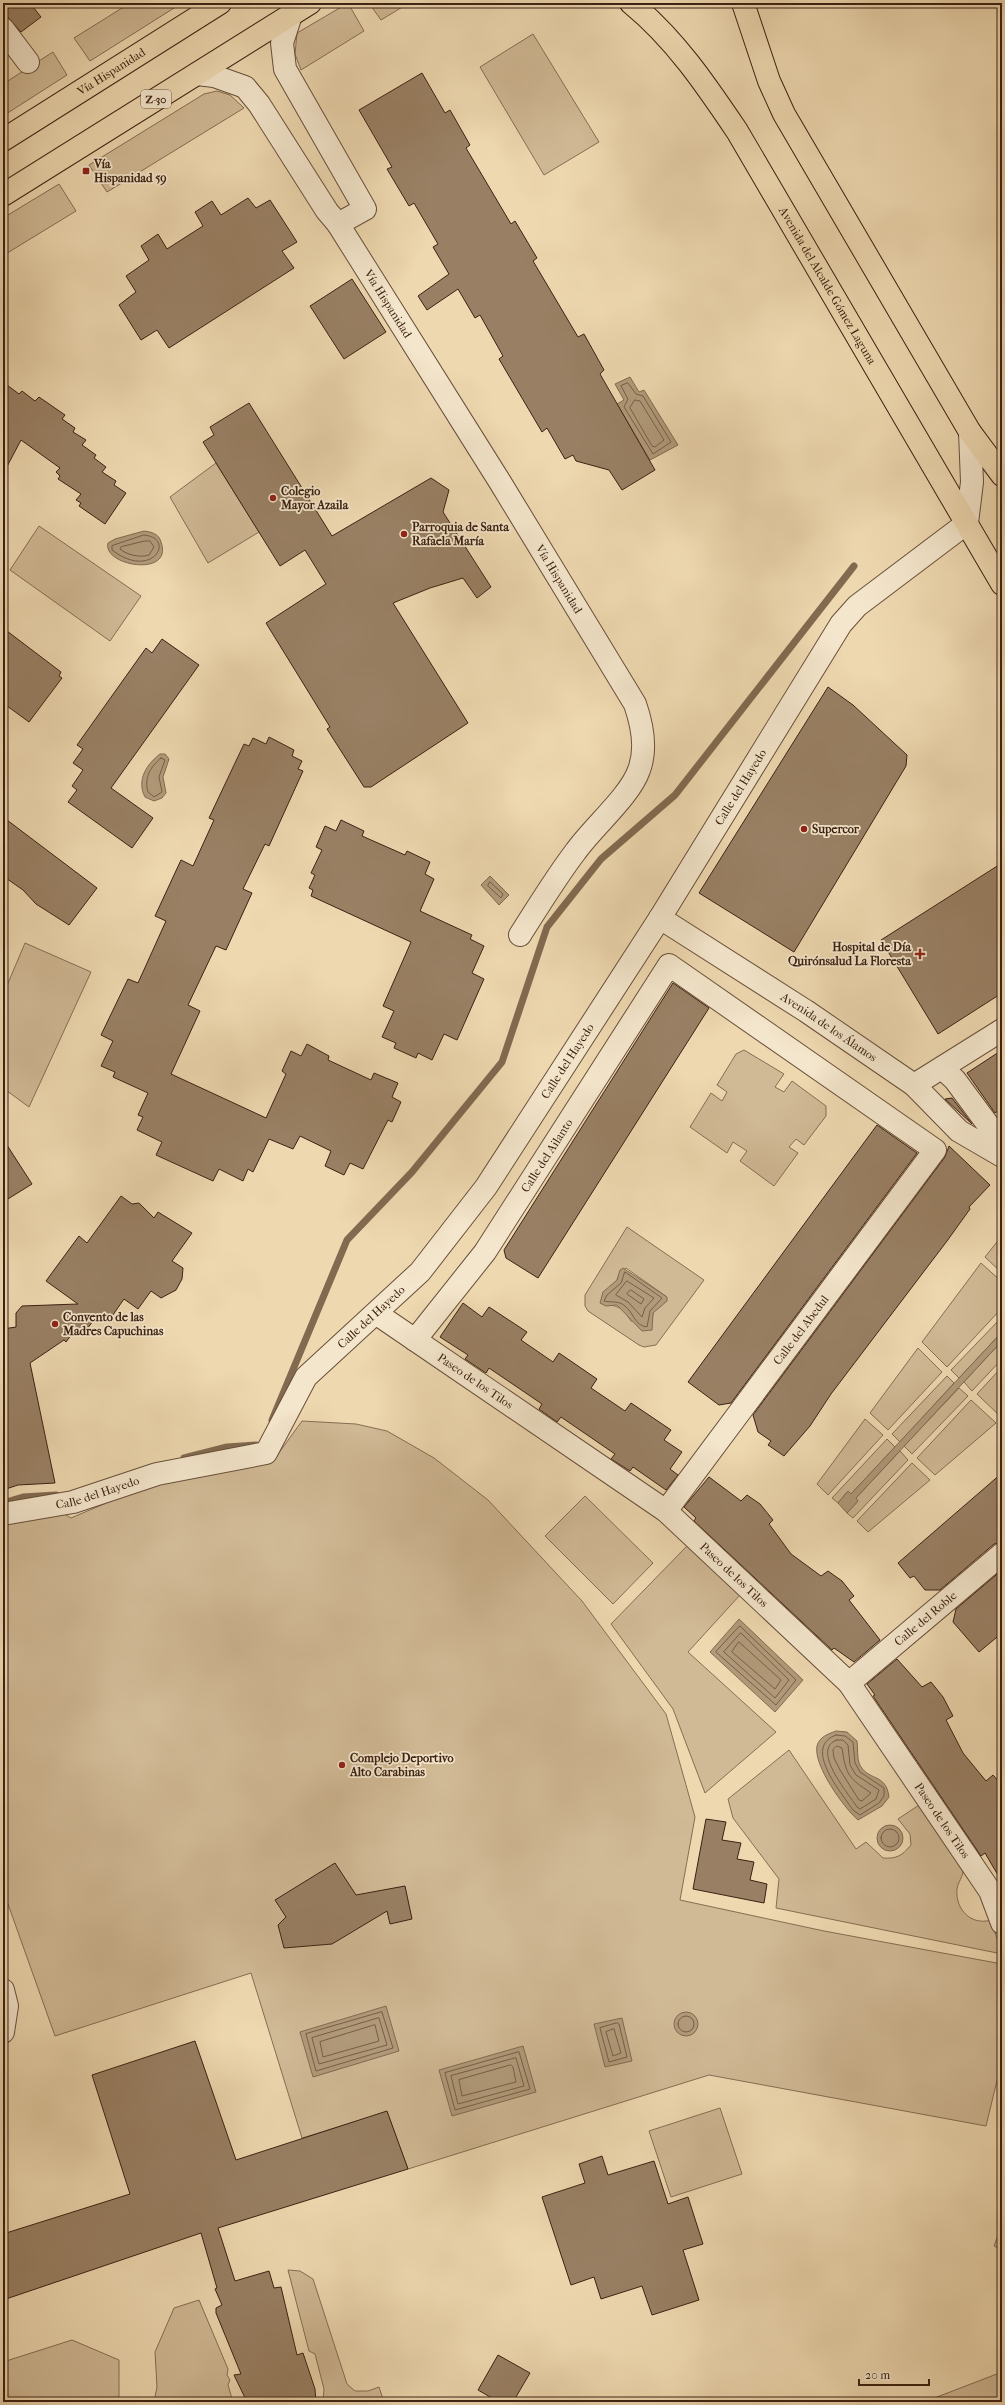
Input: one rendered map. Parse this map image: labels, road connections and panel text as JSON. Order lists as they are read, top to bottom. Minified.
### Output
{"streets":{"main road":["Vía Hispanidad","Z-30","Avenida del Alcalde Gómez Laguna"],"street":["Calle del Hayedo","Avenida de los Álamos","Calle del Ailanto","Calle del Abedul","Paseo de los Tilos","Calle del Roble"]},"crossings":[["Vía Hispanidad","Z-30"],["Avenida del Alcalde Gómez Laguna","Calle del Hayedo"],["Calle del Hayedo","Avenida de los Álamos"],["Calle del Hayedo","Paseo de los Tilos"],["Calle del Ailanto","Calle del Abedul"],["Calle del Ailanto","Paseo de los Tilos"],["Calle del Abedul","Paseo de los Tilos"],["Paseo de los Tilos","Calle del Roble"]],"places":{"transit":["Vía Hispanidad 59"],"other":["Colegio Mayor Azaila","Parroquia de Santa Rafaela María","Supercor","Convento de las Madres Capuchinas","Complejo Deportivo Alto Carabinas"],"health":["Hospital de Día Quirónsalud La Floresta"]},"scale_bar":"20 m"}
